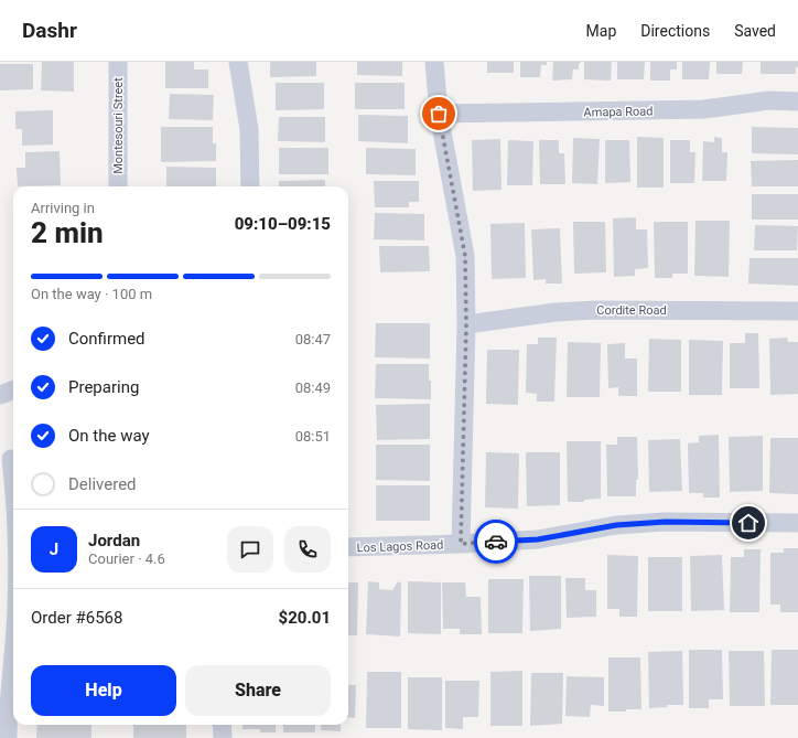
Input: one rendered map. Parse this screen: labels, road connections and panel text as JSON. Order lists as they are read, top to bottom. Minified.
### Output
{"streets":{"street":["Amapa Road","Montesouri Street","Cordite Road","Los Lagos Road"]},"page":{"header":"Dashr","nav":["Map","Directions","Saved"],"heading":["2 min","Arriving in","09:10–09:15"],"panel":["Jordan","Courier · 4.6","Order #6568","$20.01"],"bar":"On the way · 100 m","list":[["Confirmed","08:47"],["Preparing","08:49"],["On the way","08:51"],"Delivered"],"round":"J","buttons":["Help","Share"]}}
